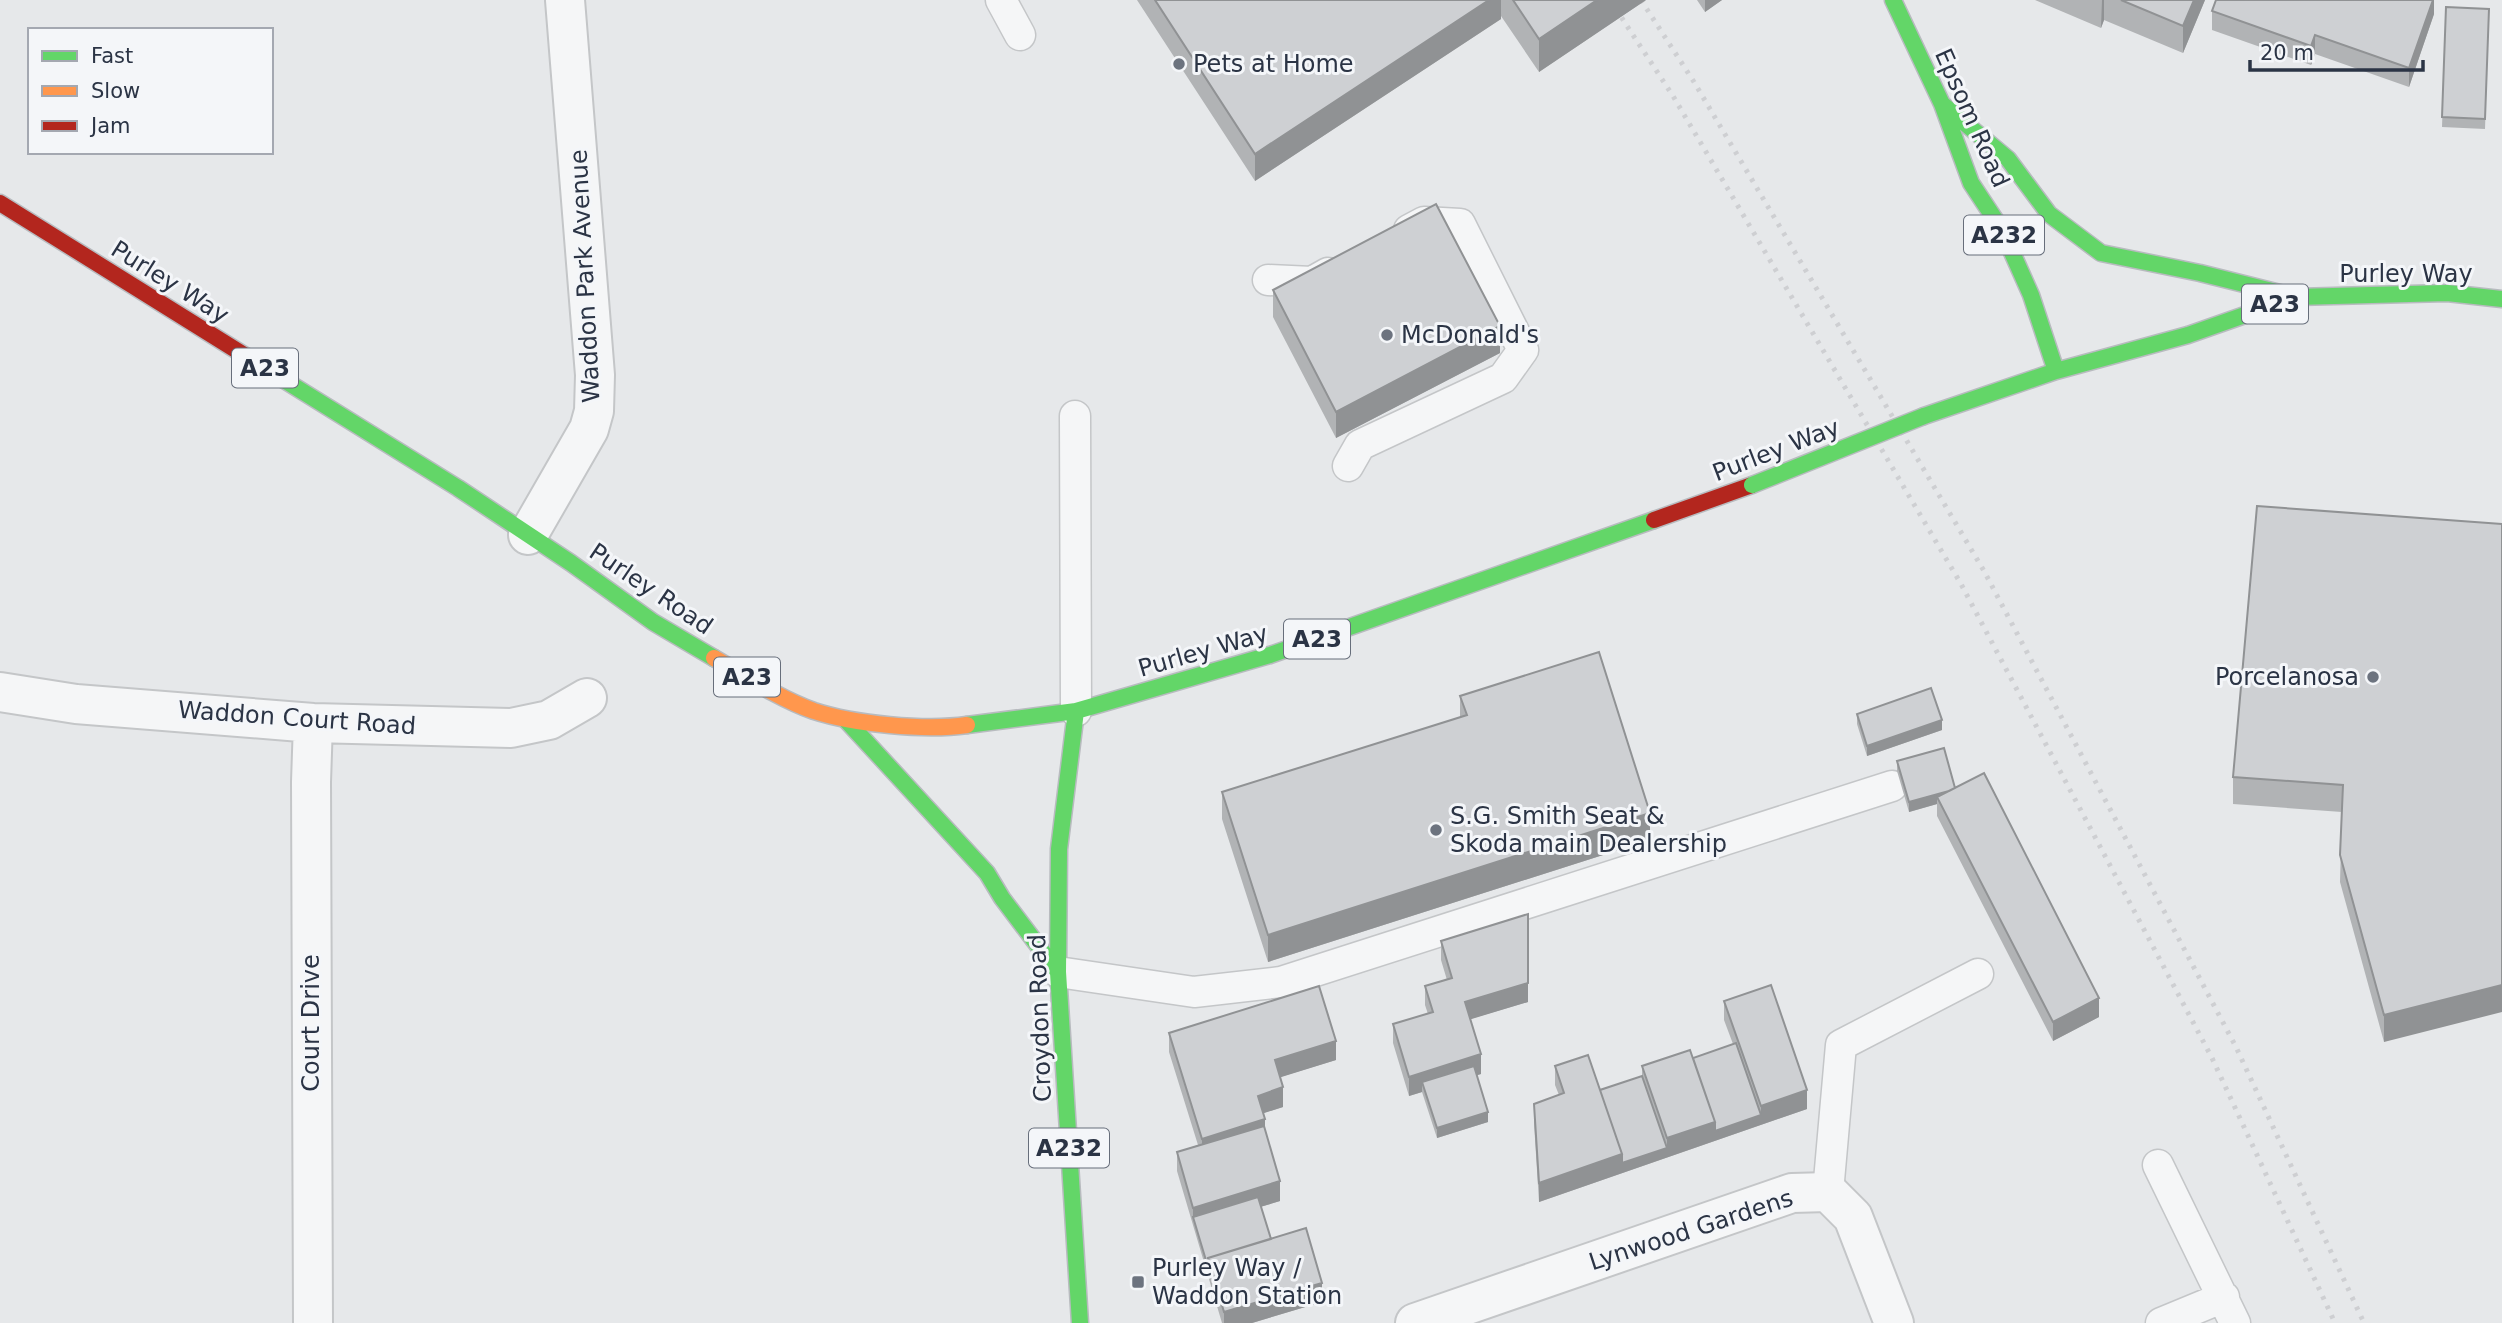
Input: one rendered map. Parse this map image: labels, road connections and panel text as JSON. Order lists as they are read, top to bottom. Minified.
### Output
{"streets":{"highway":["Epsom Road","A232","Purley Way","A23","Purley Road","Croydon Road"],"street":["Waddon Park Avenue","Waddon Court Road","Court Drive","Lynwood Gardens"]},"crossings":[["Epsom Road","Purley Way"],["Purley Way","Waddon Park Avenue"],["Purley Way","Purley Road"],["Purley Way","Croydon Road"],["Waddon Park Avenue","Purley Road"],["Purley Road","Croydon Road"],["Waddon Court Road","Court Drive"]],"places":{"other":["Pets at Home","McDonald's","Porcelanosa","S.G. Smith Seat & Skoda main Dealership"],"transit":["Purley Way / Waddon Station"]},"legend":["Fast","Slow","Jam"],"scale_bar":"20 m"}
